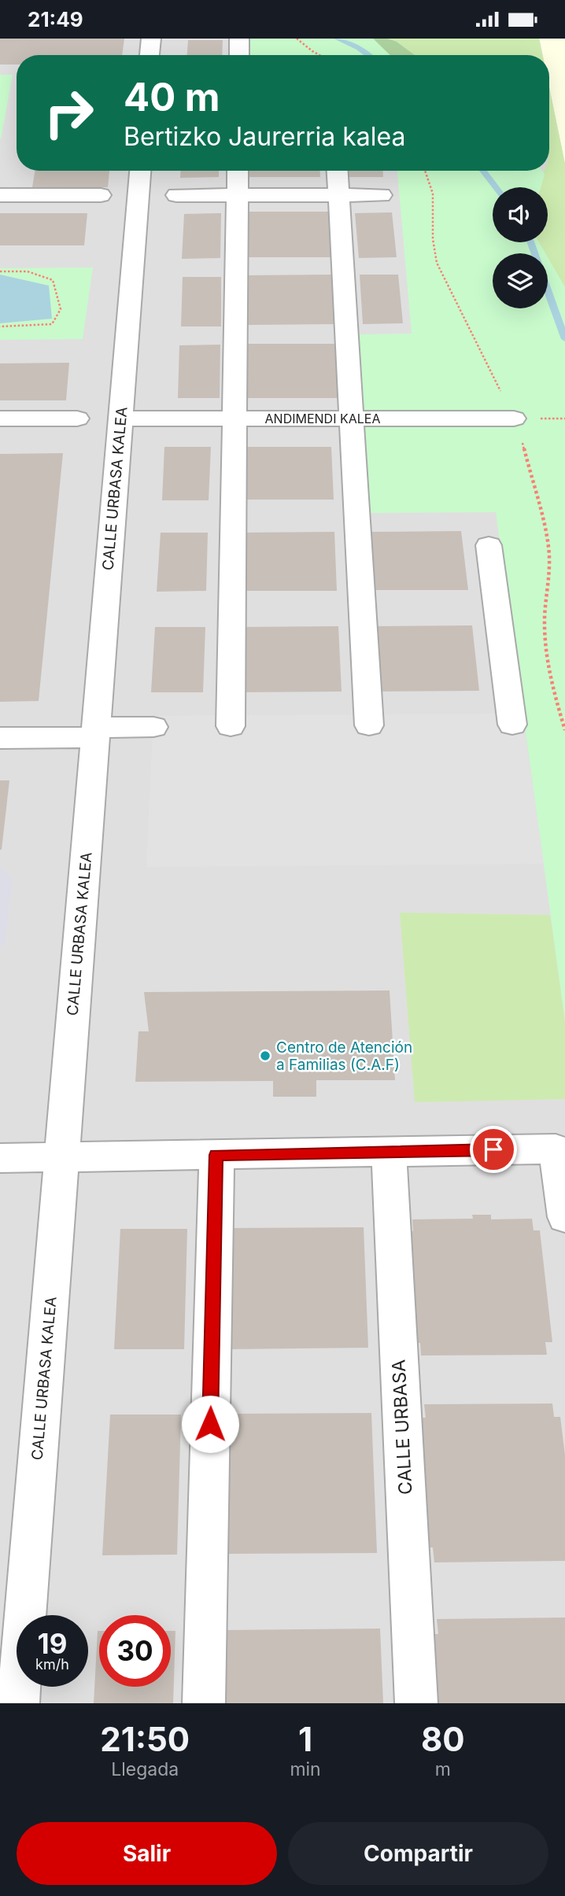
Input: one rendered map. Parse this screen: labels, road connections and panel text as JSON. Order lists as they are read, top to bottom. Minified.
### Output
{"streets":{"street":["ANDIMENDI KALEA","CALLE URBASA KALEA","CALLE URBASA"]},"places":["Centro de Atención a Familias (C.A.F)"],"page":{"status":"21:49","turn":["40 m","Bertizko Jaurerria kalea"],"speed":"19 km/h","limit":"30","eta":["21:50","Llegada","1","min","80","m"],"buttons":["Salir","Compartir"]}}
